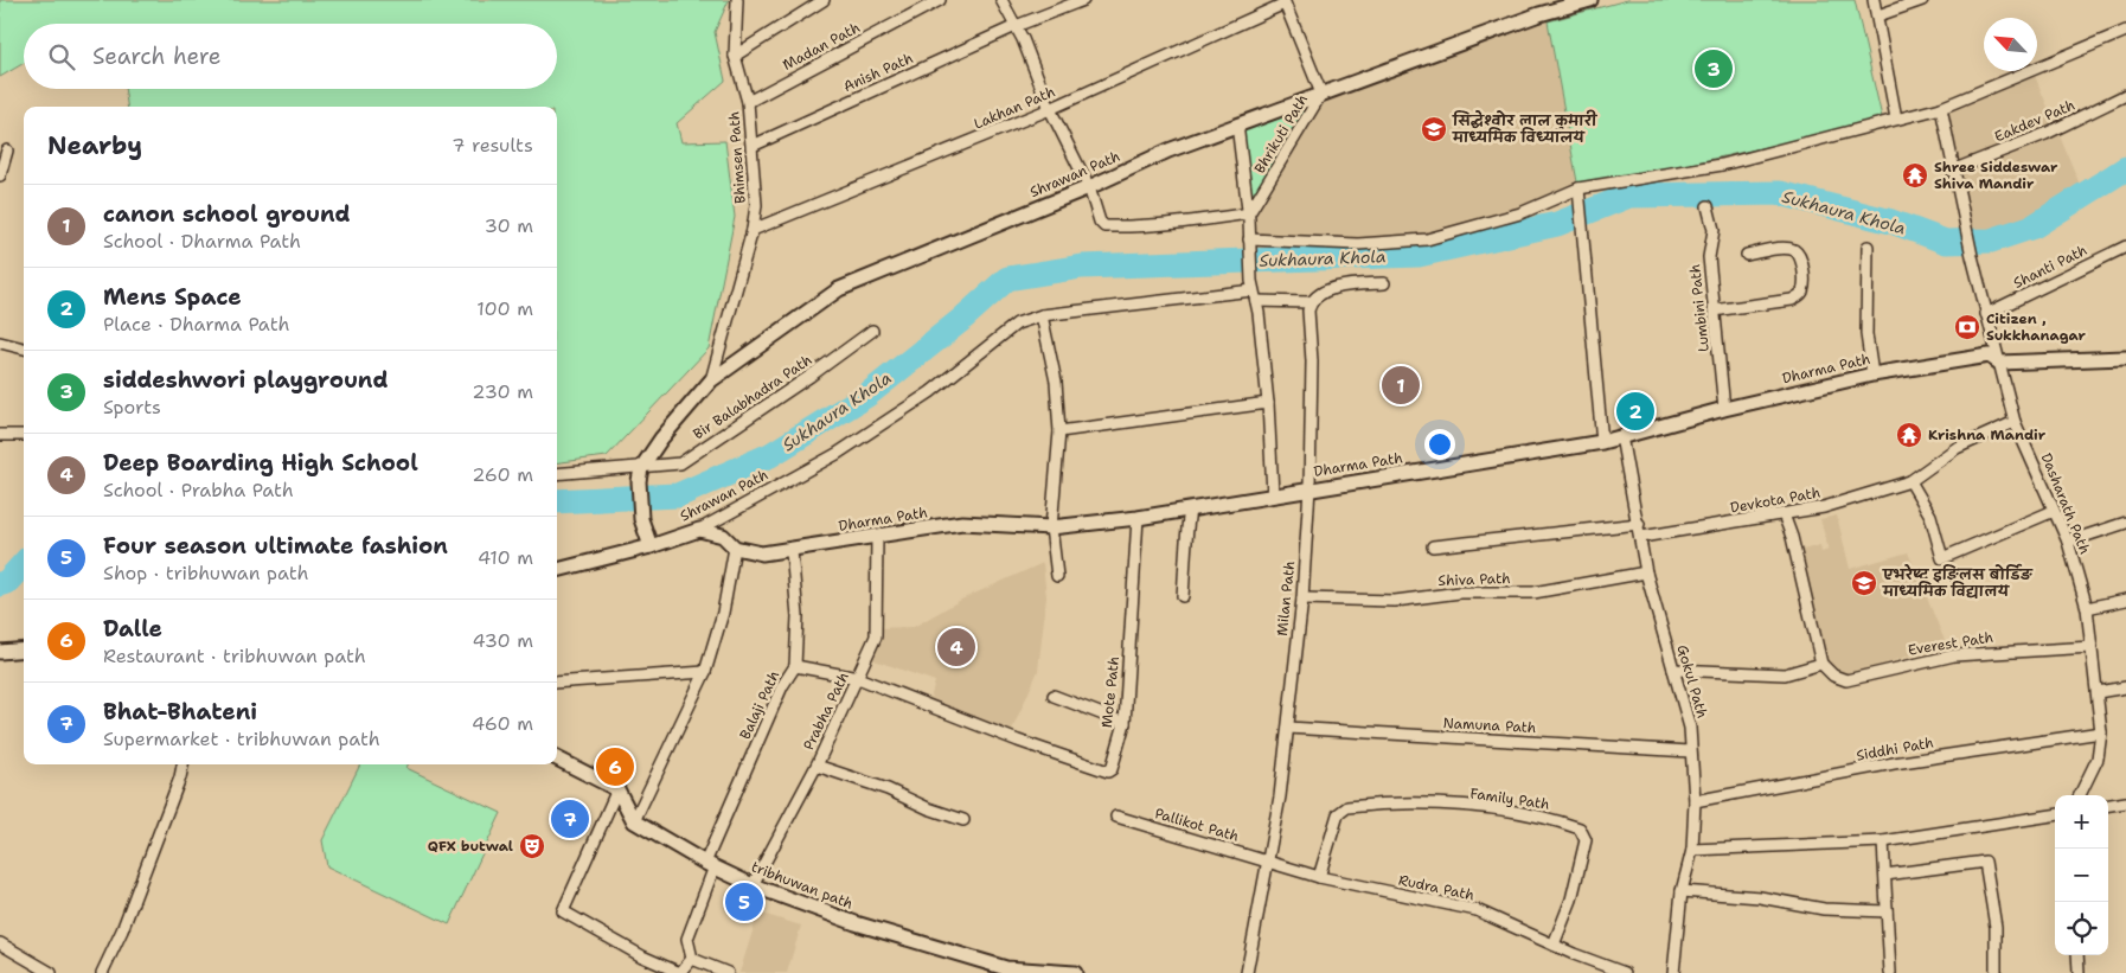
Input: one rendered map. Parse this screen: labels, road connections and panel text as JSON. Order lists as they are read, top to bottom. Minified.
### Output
{"streets":{"street":["Madan Path","Anish Path","Lakhan Path","Eakdev Path","Bhrikuti Path","Bhimsen Path","Shrawan Path","Shanti Path","Lumbini Path","Dharma Path","Bir Balabhadra Path","Devkota Path","Dasharath Path","Shiva Path","Milan Path","Everest Path","Gokul Path","Mote Path","Balaji Path","Prabha Path","Namuna Path","Siddhi Path","Family Path","Pallikot Path","tribhuwan path","Rudra Path"]},"crossings":[["Madan Path","Bhimsen Path"],["Anish Path","Bhimsen Path"],["Lakhan Path","Bhrikuti Path"],["Lakhan Path","Bhimsen Path"],["Eakdev Path","Dasharath Path"],["Bhrikuti Path","Shrawan Path"],["Bhimsen Path","Shrawan Path"],["Shrawan Path","Dharma Path"],["Shrawan Path","Bir Balabhadra Path"],["Shrawan Path","Milan Path"],["Shanti Path","Dasharath Path"],["Lumbini Path","Dharma Path"],["Dharma Path","Dasharath Path"],["Dharma Path","Milan Path"],["Dharma Path","Gokul Path"],["Dharma Path","Mote Path"],["Dharma Path","Balaji Path"],["Dharma Path","Prabha Path"],["Devkota Path","Dasharath Path"],["Devkota Path","Gokul Path"],["Dasharath Path","Everest Path"],["Dasharath Path","Siddhi Path"],["Shiva Path","Milan Path"],["Shiva Path","Gokul Path"],["Milan Path","Namuna Path"],["Milan Path","Pallikot Path"],["Milan Path","Rudra Path"],["Gokul Path","Namuna Path"],["Gokul Path","Siddhi Path"],["Mote Path","Prabha Path"],["Balaji Path","tribhuwan path"],["Prabha Path","tribhuwan path"],["Family Path","Rudra Path"],["Pallikot Path","Rudra Path"]],"water":["Sukhaura Khola"],"places":{"school or university":["सिद्धेश्वोर लाल कुमारी माध्यमिक विध्यालय","एभरेष्ट इङ्लिस बोर्डिङ माध्यमिक विद्यालय"],"temple":["Shree Siddeswar Shiva Mandir","Krishna Mandir"],"bank":["Citizen , Sukkhanagar"],"theatre":["QFX butwal"]},"north":"top left","page":{"search":"Search here","pins":["3","1","2","4","6","7","5"],"heading":["Nearby","7 results"],"list":[{"mark":"1","name":"canon school ground","note":"School · Dharma Path","value":"30 m"},{"mark":"2","name":"Mens Space","note":"Place · Dharma Path","value":"100 m"},{"mark":"3","name":"siddeshwori playground","note":"Sports","value":"230 m"},{"mark":"4","name":"Deep Boarding High School","note":"School · Prabha Path","value":"260 m"},{"mark":"5","name":"Four season ultimate fashion","note":"Shop · tribhuwan path","value":"410 m"},{"mark":"6","name":"Dalle","note":"Restaurant · tribhuwan path","value":"430 m"},{"mark":"7","name":"Bhat-Bhateni","note":"Supermarket · tribhuwan path","value":"460 m"}],"map_buttons":["+","−"]}}
